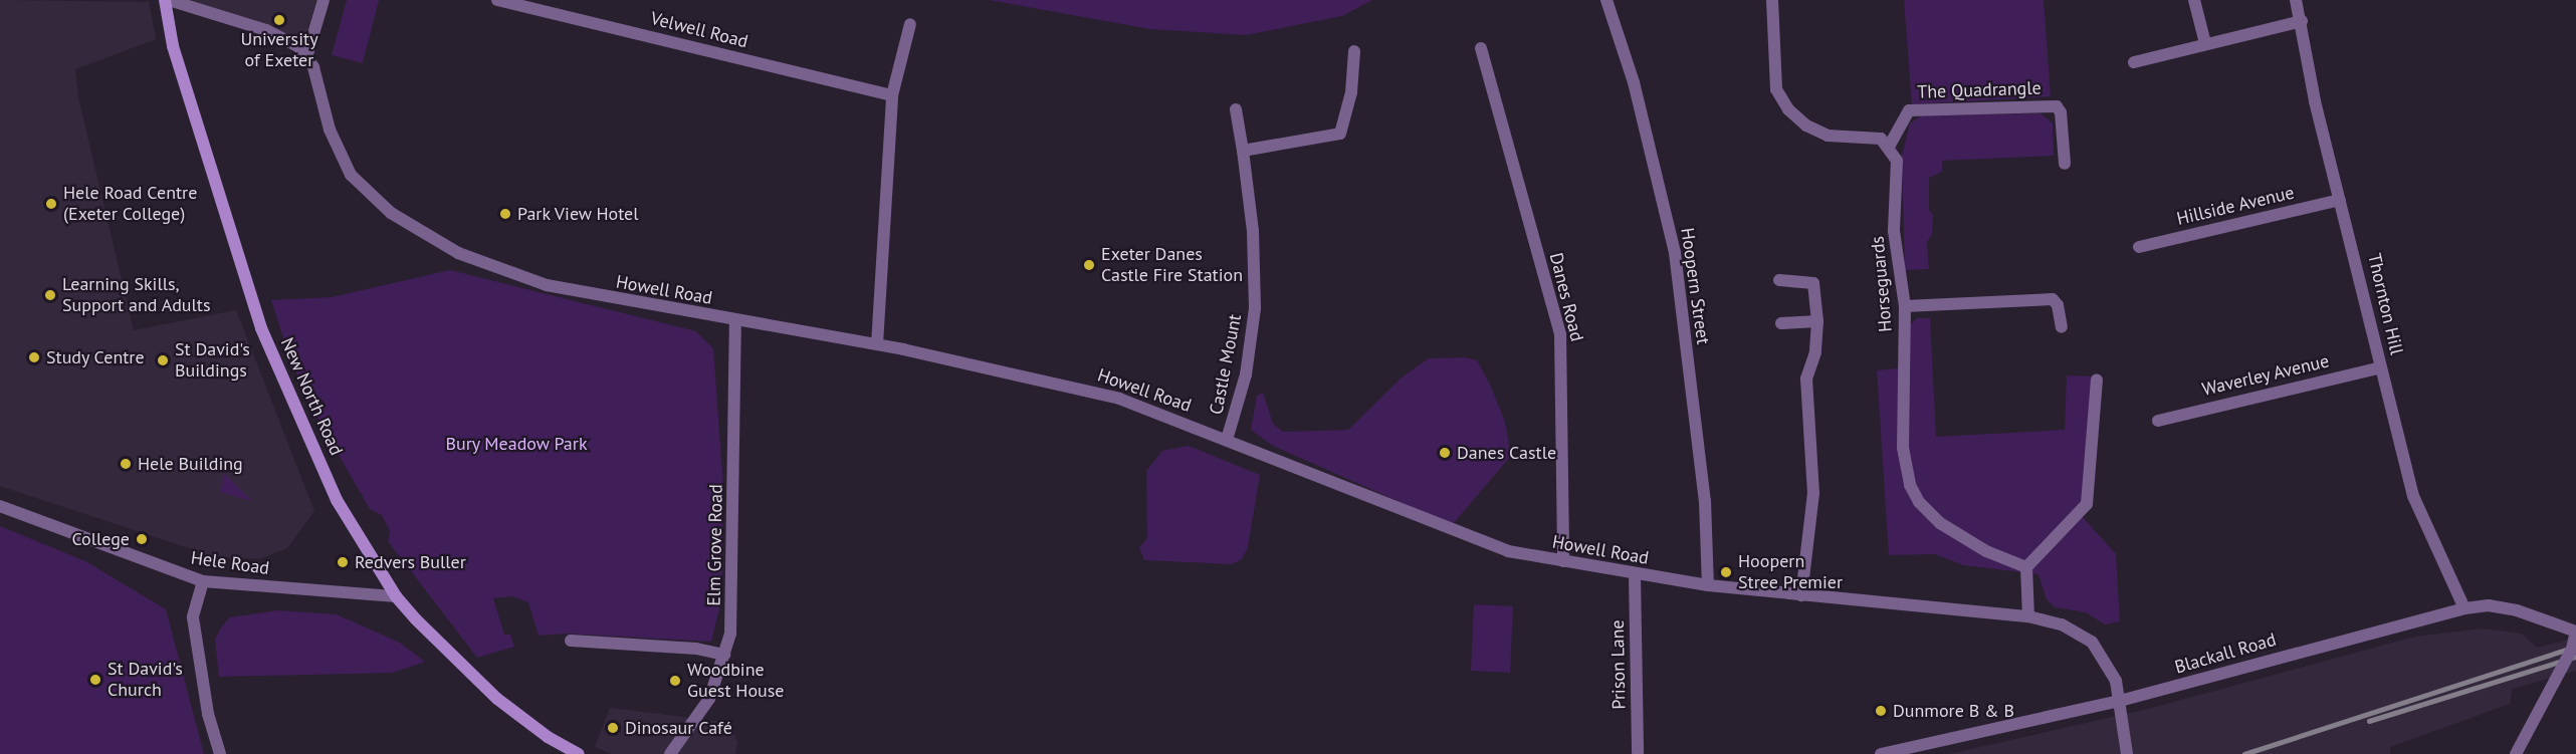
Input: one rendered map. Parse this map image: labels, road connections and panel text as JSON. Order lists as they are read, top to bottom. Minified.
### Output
{"streets":{"main road":["New North Road"],"street":["Velwell Road","The Quadrangle","Hillside Avenue","Horseguards","Hoopern Street","Howell Road","Danes Road","Thornton Hill","Castle Mount","Waverley Avenue","Elm Grove Road","Hele Road","Blackall Road","Prison Lane"]},"crossings":[["The Quadrangle","Horseguards"],["Hillside Avenue","Thornton Hill"],["Hoopern Street","Howell Road"],["Howell Road","Danes Road"],["Howell Road","Castle Mount"],["Howell Road","Elm Grove Road"],["Howell Road","Blackall Road"],["Howell Road","Prison Lane"],["Thornton Hill","Waverley Avenue"],["Thornton Hill","Blackall Road"],["New North Road","Hele Road"]],"parks":["Bury Meadow Park"],"places":["University of Exeter","Hele Road Centre (Exeter College)","Park View Hotel","Exeter Danes Castle Fire Station","Learning Skills, Support and Adults","Study Centre","St David's Buildings","Danes Castle","Hele Building","College","Redvers Buller","Hoopern Stree Premier","St David's Church","Woodbine Guest House","Dunmore B & B","Dinosaur Café"]}
